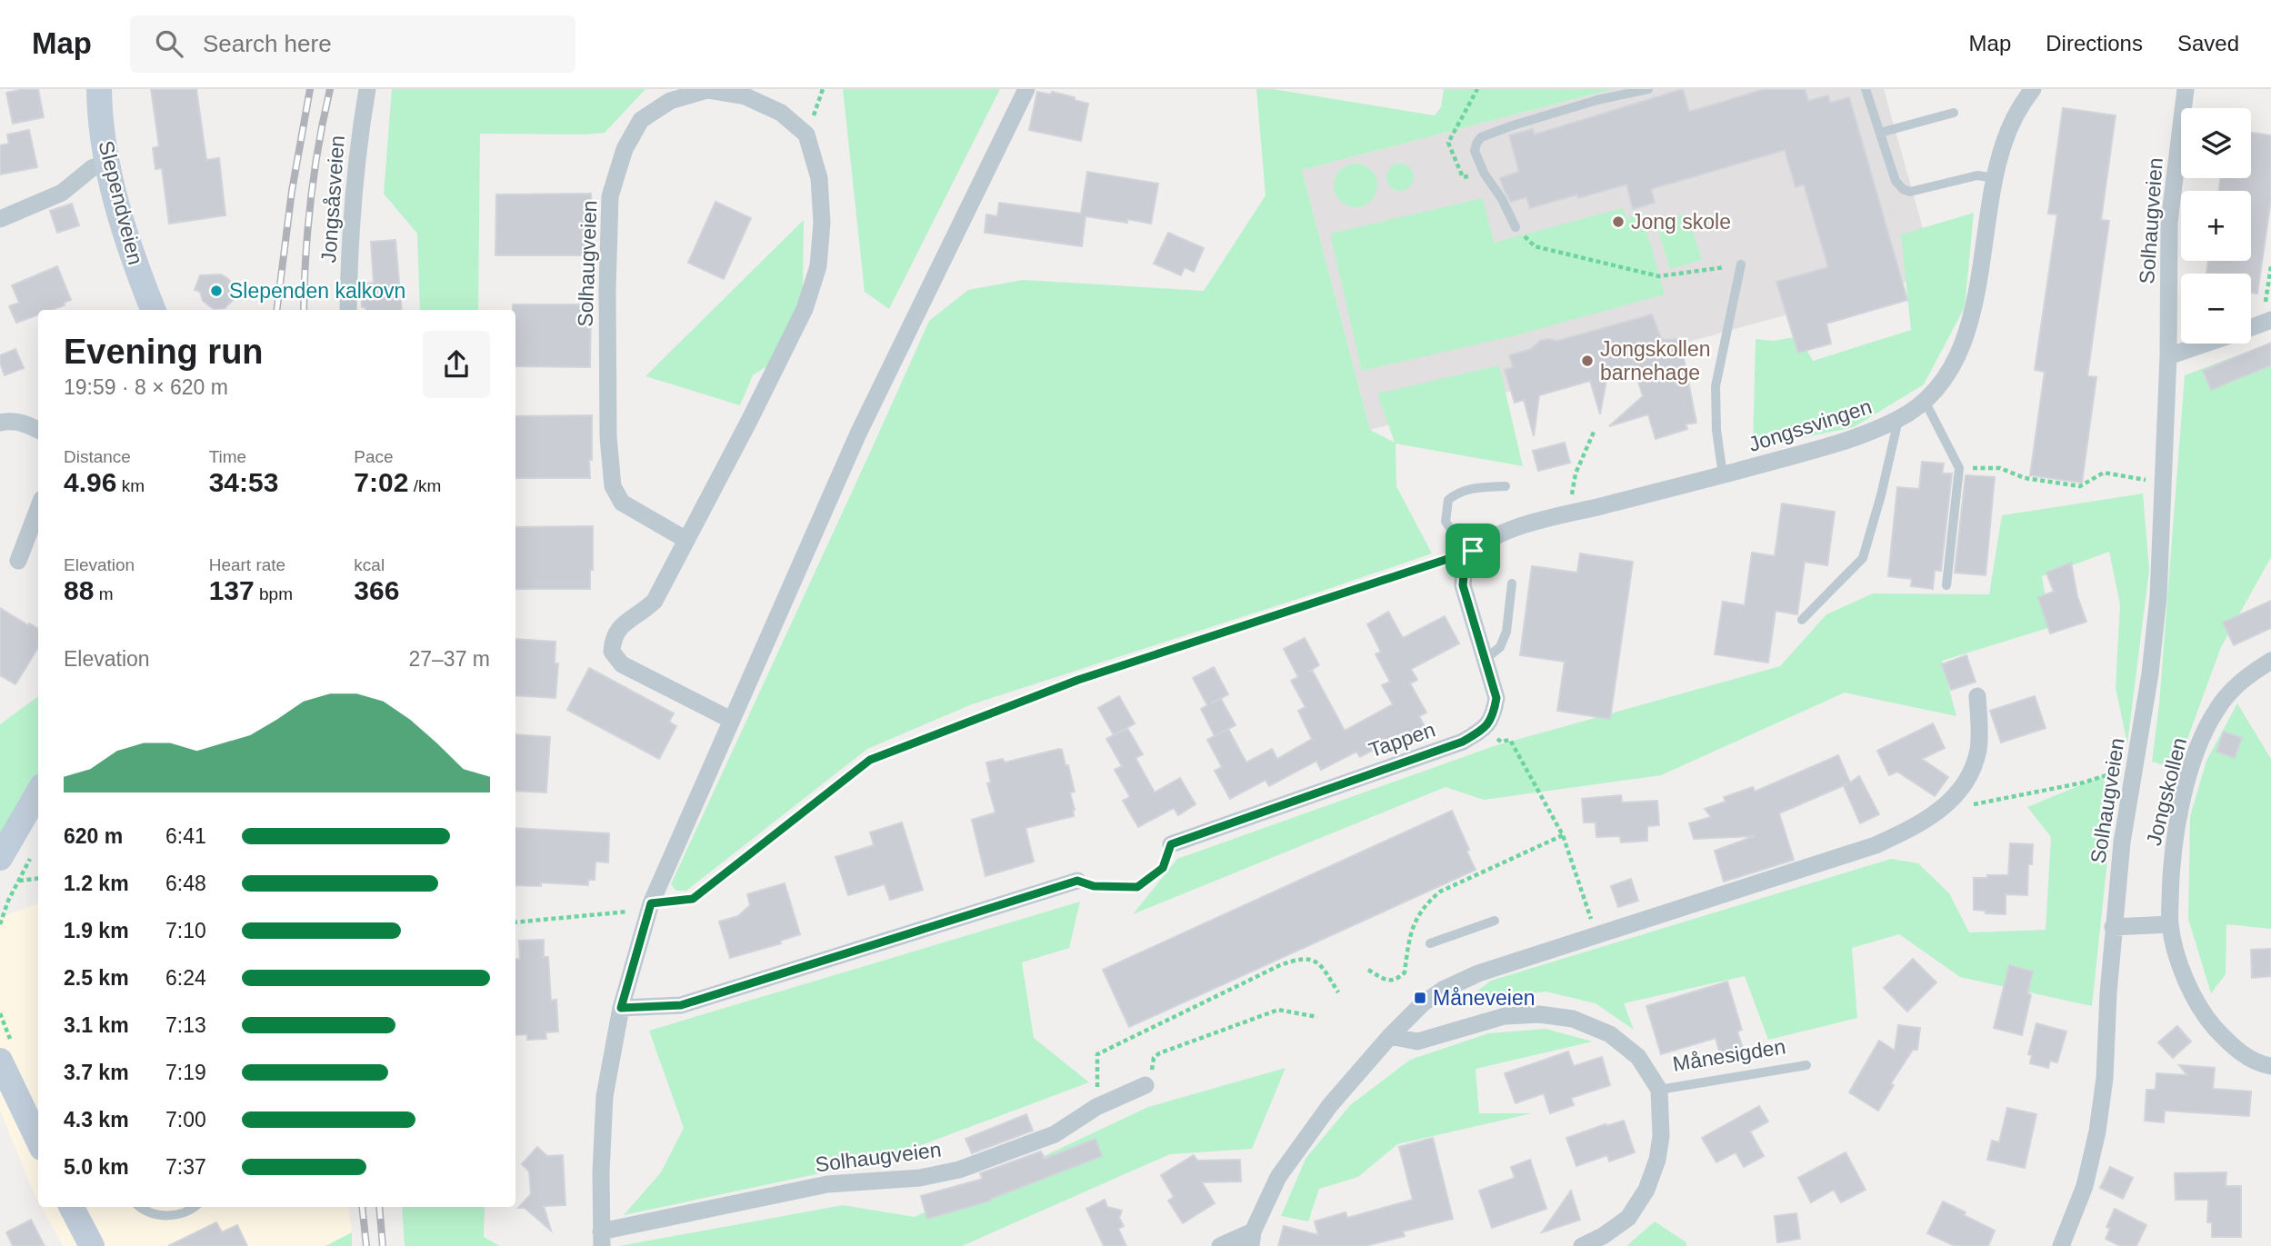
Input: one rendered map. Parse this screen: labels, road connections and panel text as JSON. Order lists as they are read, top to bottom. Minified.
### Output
{"streets":{"main road":["Slependveien"],"street":["Jongsåsveien","Solhaugveien","Jongssvingen","Tappen","Jongskollen","Månesigden"]},"crossings":[["Jongssvingen","Tappen"]],"places":{"other":["Jong skole","Slependen kalkovn","Jongskollen barnehage"],"transit":["Måneveien"]},"page":{"header":"Map","search":"Search here","nav":["Map","Directions","Saved"],"map_buttons":["+","−"],"heading":["Evening run","19:59 · 8 × 620 m"],"stats":[["Distance","4.96 km"],["Time","34:53"],["Pace","7:02 /km"],["Elevation","88 m"],["Heart rate","137 bpm"],["kcal","366"]],"chart":["Elevation","27–37 m"],"list":[{"name":"620 m","note":"6:41"},{"name":"1.2 km","note":"6:48"},{"name":"1.9 km","note":"7:10"},{"name":"2.5 km","note":"6:24"},{"name":"3.1 km","note":"7:13"},{"name":"3.7 km","note":"7:19"},{"name":"4.3 km","note":"7:00"},{"name":"5.0 km","note":"7:37"}]}}
